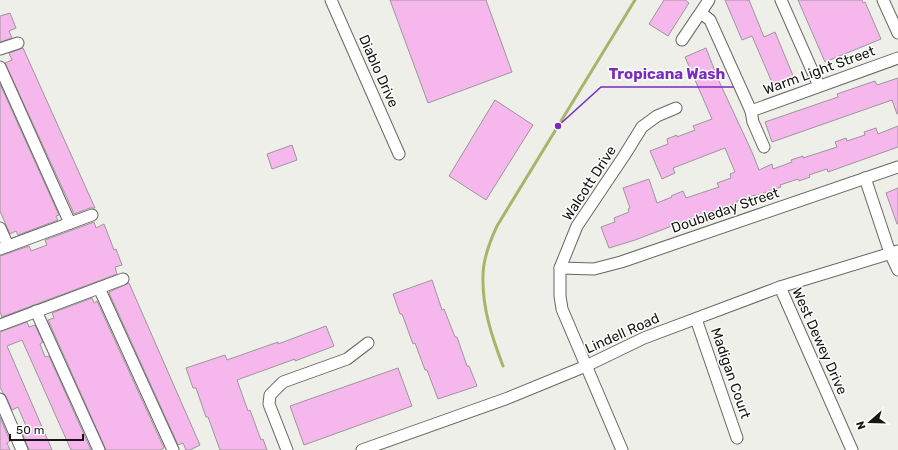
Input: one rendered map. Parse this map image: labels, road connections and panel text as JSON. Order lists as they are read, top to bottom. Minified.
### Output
{"streets":{"street":["Warm Light Street","Diablo Drive","Walcott Drive","Doubleday Street","Lindell Road","West Dewey Drive","Madigan Court"]},"crossings":[["Walcott Drive","Doubleday Street"],["Walcott Drive","Lindell Road"],["Lindell Road","West Dewey Drive"],["Lindell Road","Madigan Court"]],"places":["Tropicana Wash"],"scale_bar":"50 m","north":"left"}
